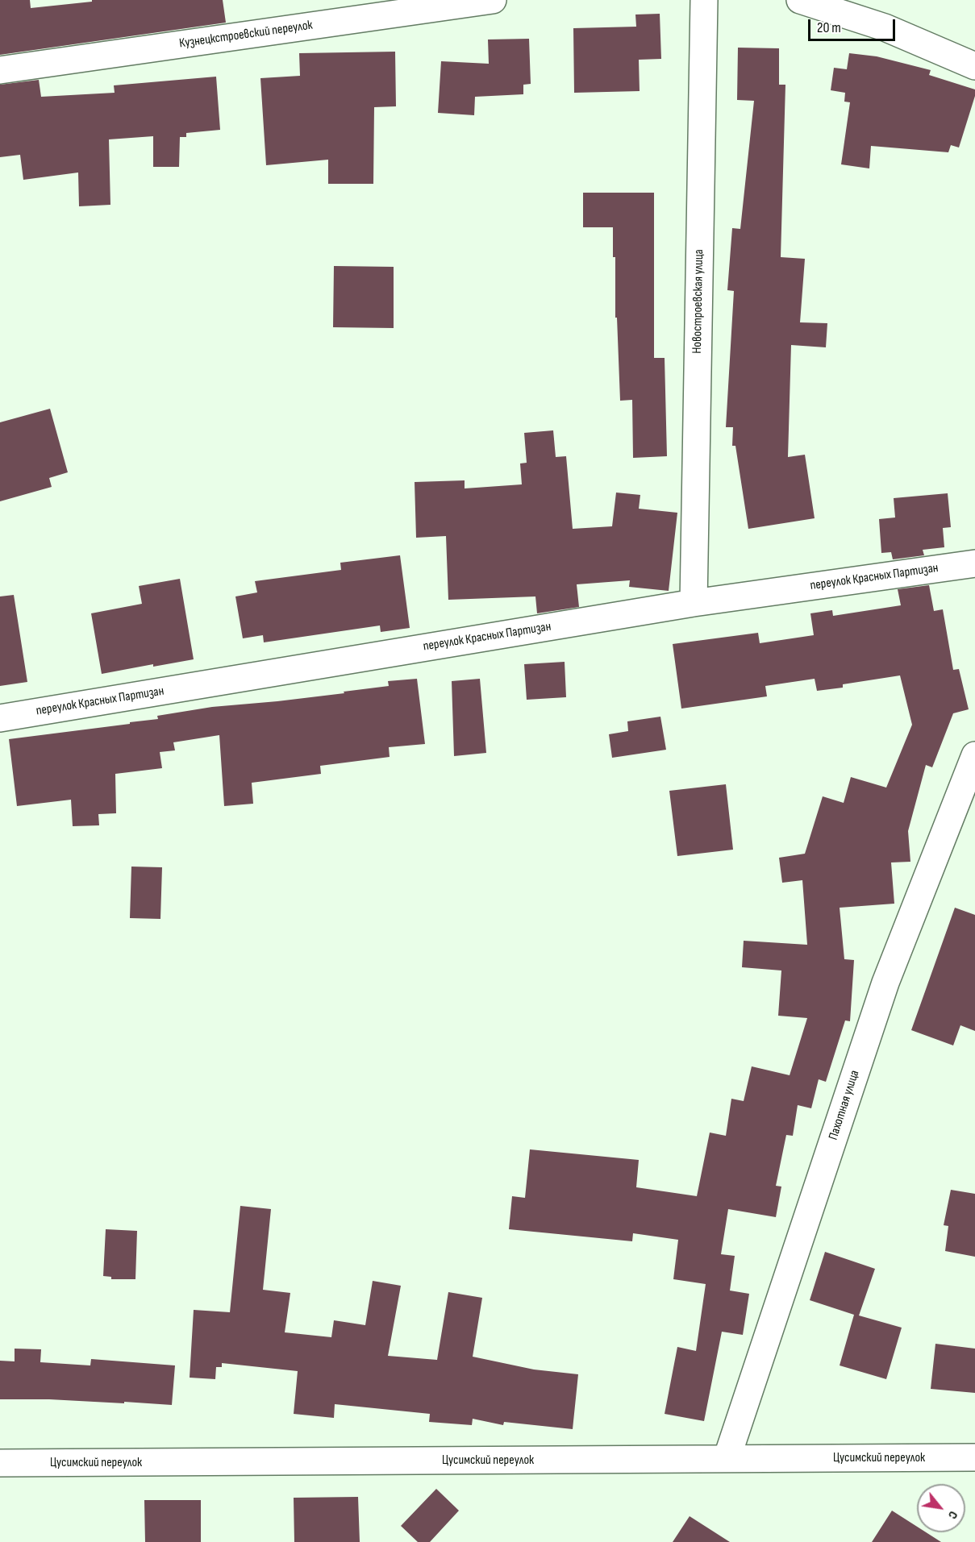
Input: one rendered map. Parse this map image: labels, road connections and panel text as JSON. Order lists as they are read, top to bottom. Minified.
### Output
{"streets":{"street":["Кузнецкстроевский переулок","Новостроевская улица","переулок Красных Партизан","Пахотная улица","Цусимский переулок"]},"crossings":[["Новостроевская улица","переулок Красных Партизан"],["Пахотная улица","Цусимский переулок"]],"scale_bar":"20 m","north":"bottom right"}
